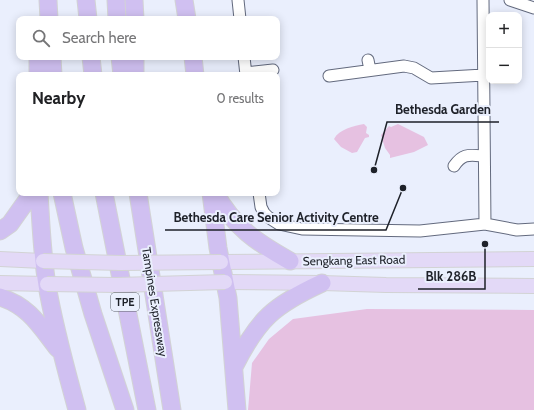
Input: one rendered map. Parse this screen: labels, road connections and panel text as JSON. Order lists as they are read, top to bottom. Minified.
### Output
{"streets":{"highway":["TPE","Tampines Expressway"],"main road":["Sengkang East Road"]},"places":["Bethesda Garden","Bethesda Care Senior Activity Centre","Blk 286B"],"page":{"map_buttons":["+","−"],"search":"Search here","heading":["Nearby","0 results"]}}
